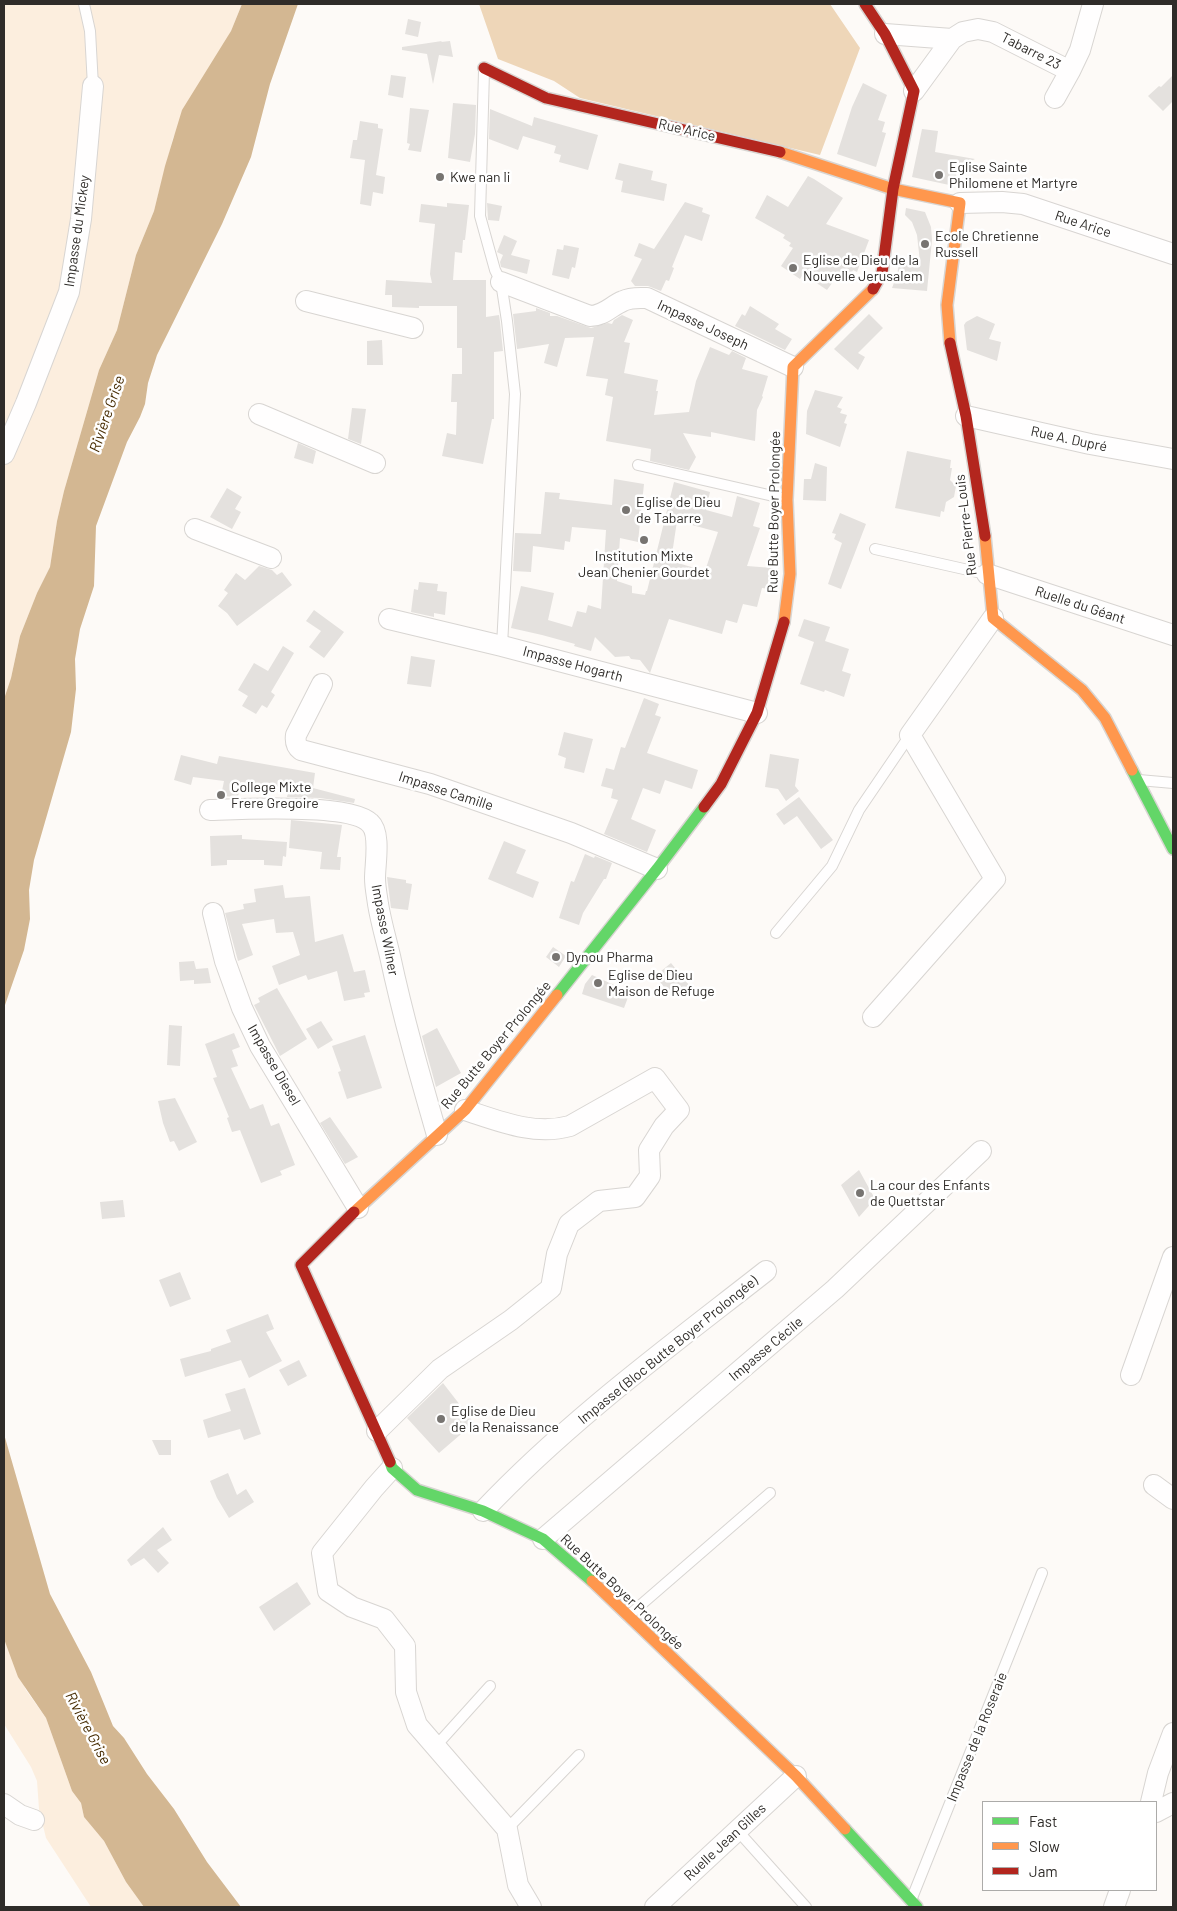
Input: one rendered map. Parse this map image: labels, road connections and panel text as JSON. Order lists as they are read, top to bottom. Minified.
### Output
{"streets":{"street":["Tabarre 23","Rue Arice","Impasse du Mickey","Impasse Joseph","Rue A. Dupré","Rue Butte Boyer Prolongée","Rue Pierre-Louis","Ruelle du Géant","Impasse Hogarth","Impasse Camille","Impasse Wilner","Impasse Diesel","Impasse Cécile","Impasse (Bloc Butte Boyer Prolongée)","Ruelle Jean Gilles"],"lane":["Impasse de la Roseraie"]},"crossings":[["Rue Arice","Rue Pierre-Louis"],["Impasse Joseph","Rue Butte Boyer Prolongée"],["Rue A. Dupré","Rue Pierre-Louis"],["Rue Butte Boyer Prolongée","Impasse Hogarth"],["Rue Butte Boyer Prolongée","Impasse Camille"],["Rue Butte Boyer Prolongée","Impasse Wilner"],["Rue Butte Boyer Prolongée","Impasse Diesel"],["Rue Butte Boyer Prolongée","Impasse Cécile"],["Rue Butte Boyer Prolongée","Impasse (Bloc Butte Boyer Prolongée)"],["Rue Butte Boyer Prolongée","Impasse de la Roseraie"],["Rue Butte Boyer Prolongée","Ruelle Jean Gilles"],["Rue Pierre-Louis","Ruelle du Géant"]],"water":["Rivière Grise"],"places":["Eglise Sainte Philomene et Martyre","Kwe nan li","Ecole Chretienne Russell","Eglise de Dieu de la Nouvelle Jerusalem","Eglise de Dieu de Tabarre","Institution Mixte Jean Chenier Gourdet","College Mixte Frere Gregoire","Dynou Pharma","Eglise de Dieu Maison de Refuge","La cour des Enfants de Quettstar","Eglise de Dieu de la Renaissance"],"legend":["Fast","Slow","Jam"]}
